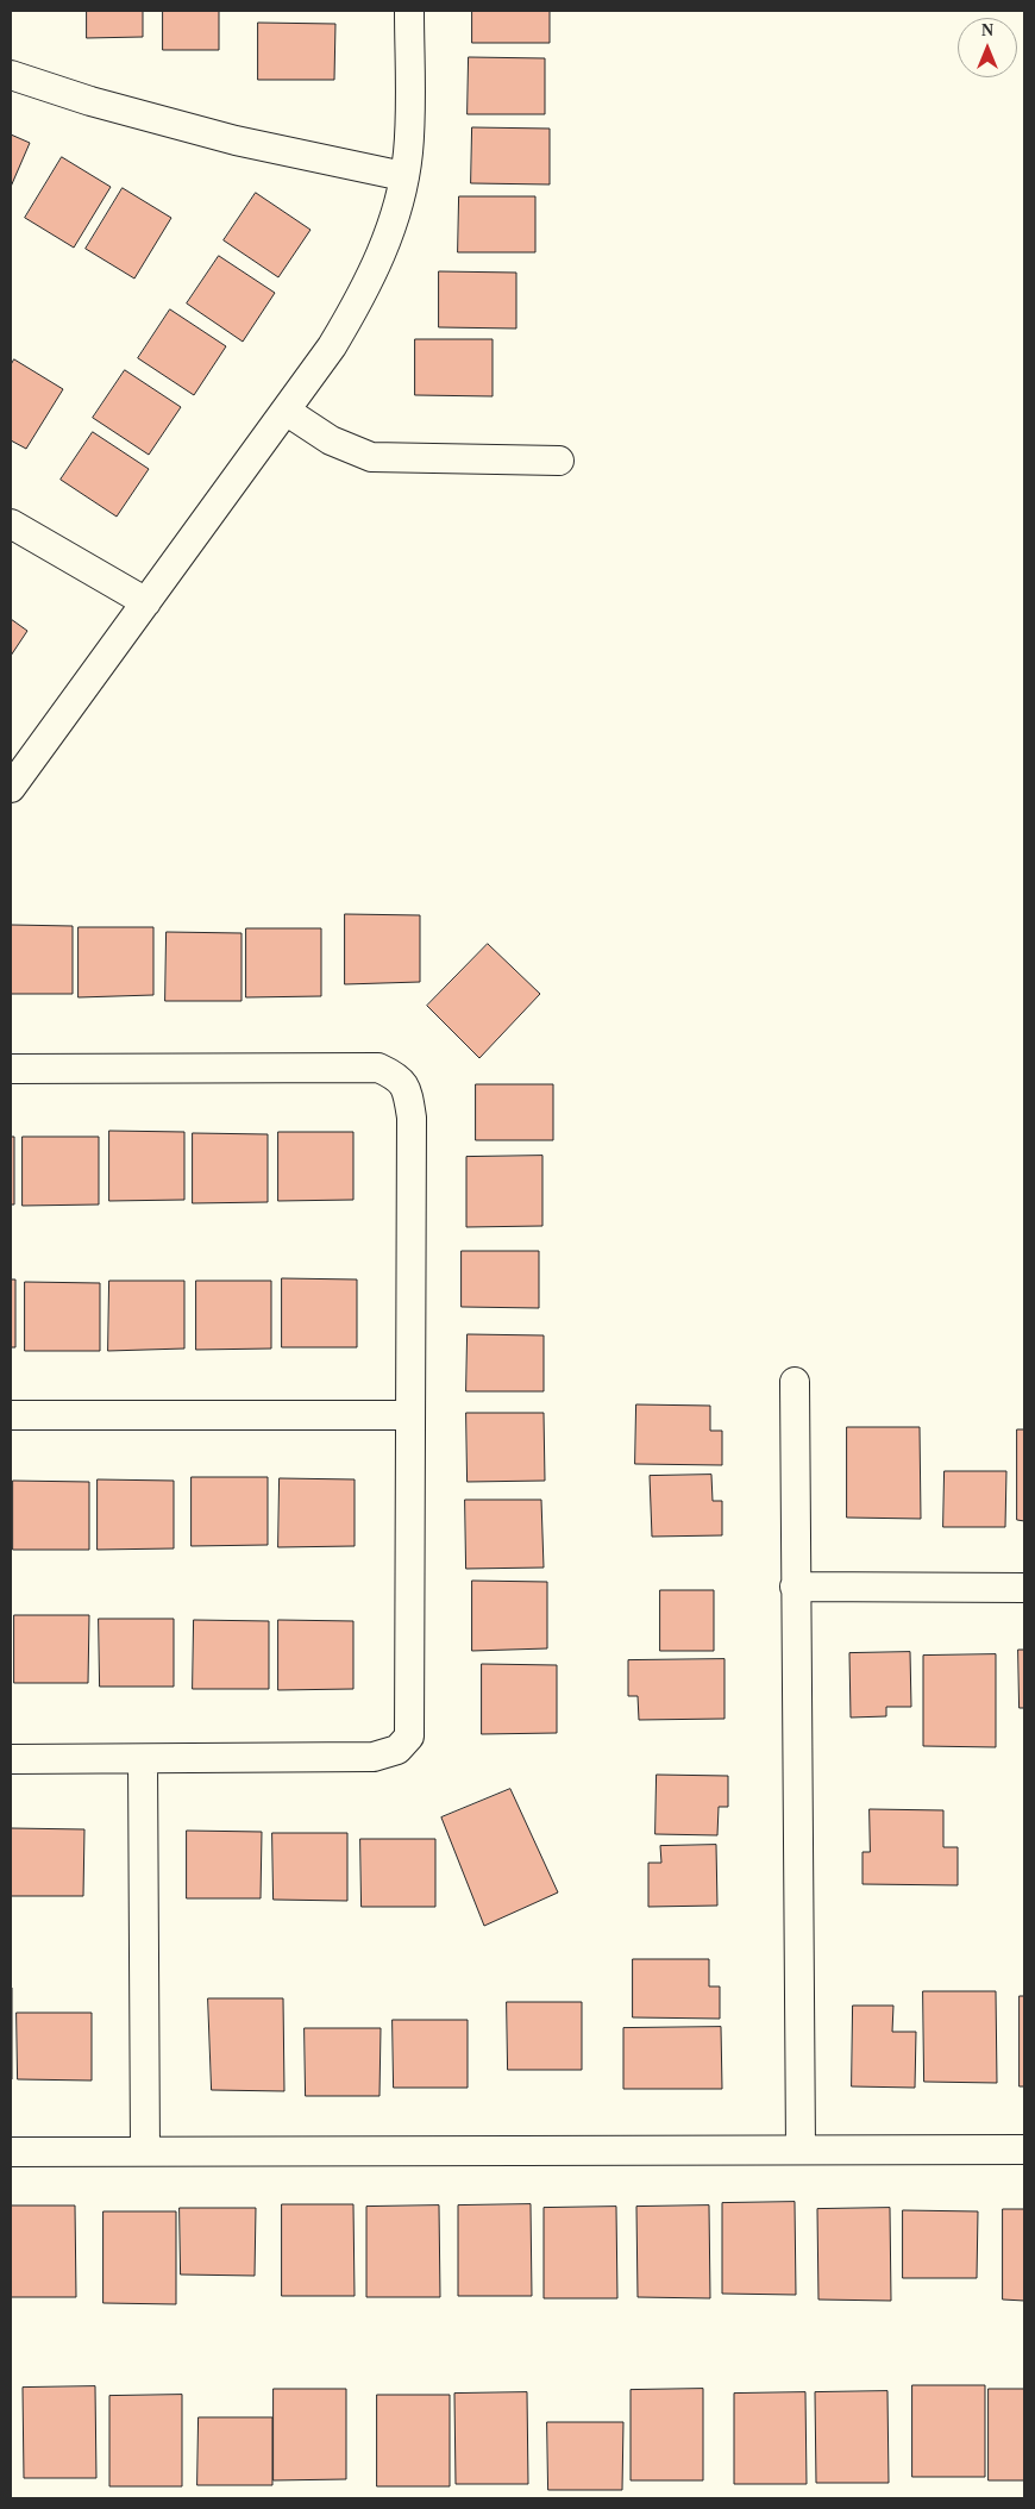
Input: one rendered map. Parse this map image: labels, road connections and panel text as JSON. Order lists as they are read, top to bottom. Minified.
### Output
{"north":"top"}
